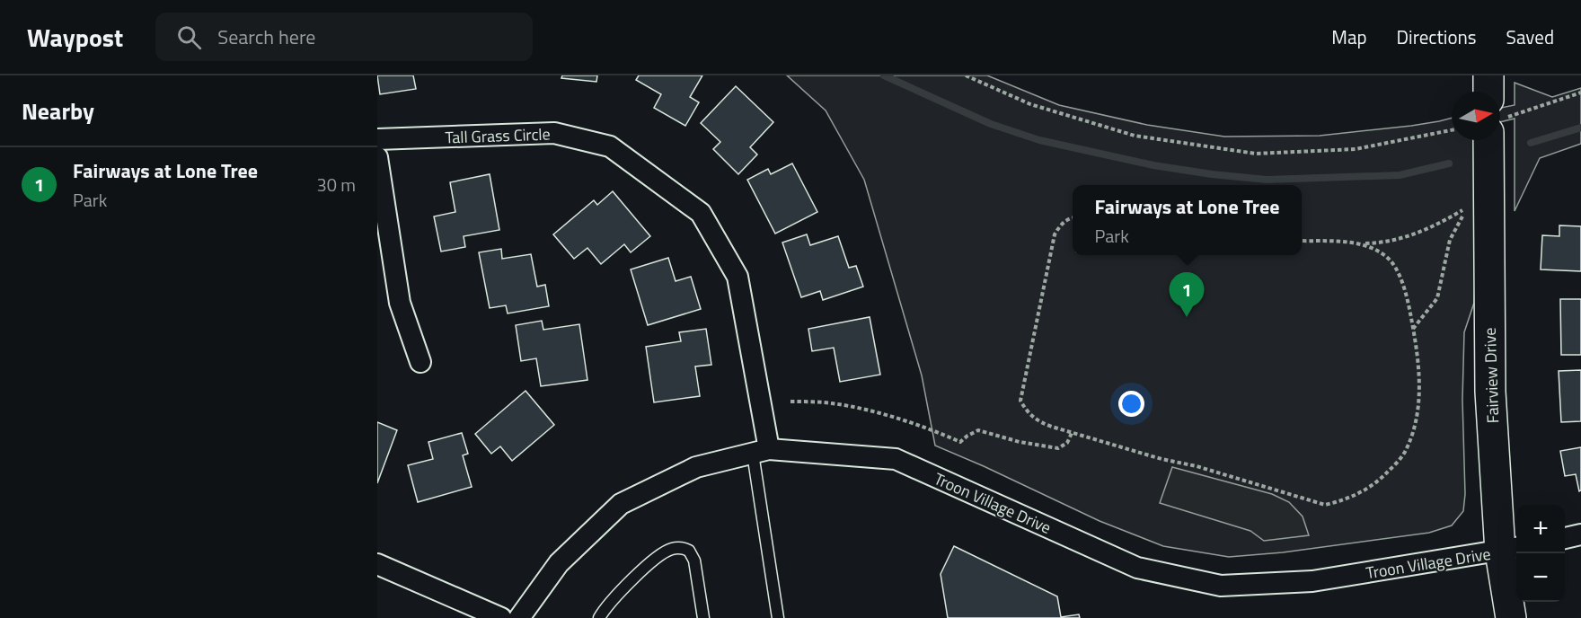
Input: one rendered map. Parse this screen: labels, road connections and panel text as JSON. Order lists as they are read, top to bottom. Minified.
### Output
{"streets":{"street":["Tall Grass Circle","Fairview Drive","Troon Village Drive"]},"crossings":[["Tall Grass Circle","Troon Village Drive"],["Fairview Drive","Troon Village Drive"]],"north":"right","page":{"header":"Waypost","search":"Search here","nav":["Map","Directions","Saved"],"heading":"Nearby","list":[{"mark":"1","name":"Fairways at Lone Tree","note":"Park","value":"30 m"}],"popup":["Fairways at Lone Tree","Park"],"pins":"1","map_buttons":["+","−"]}}
